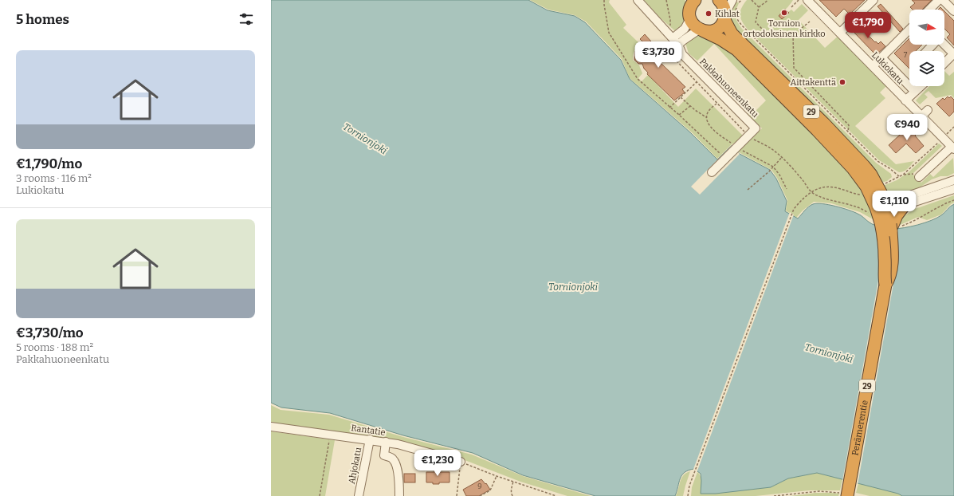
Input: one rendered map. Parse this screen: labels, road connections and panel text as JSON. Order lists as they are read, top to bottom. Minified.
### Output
{"streets":{"highway":["29","Perämerentie"],"street":["Lukiokatu","Pakkahuoneenkatu","Rantatie","Ahjokatu"]},"crossings":[["29","Perämerentie"],["Rantatie","Ahjokatu"]],"water":["Tornionjoki"],"places":["Tornion ortodoksinen kirkko","Kihlat","Aittakenttä"],"house_numbers":["7","9"],"north":"right","page":{"heading":"5 homes","price":["€1,790","€3,730","€940","€1,110","€1,230"],"list":[{"name":"€1,790/mo","note":"3 rooms · 116 m² · Lukiokatu"},{"name":"€3,730/mo","note":"5 rooms · 188 m² · Pakkahuoneenkatu"}]}}
